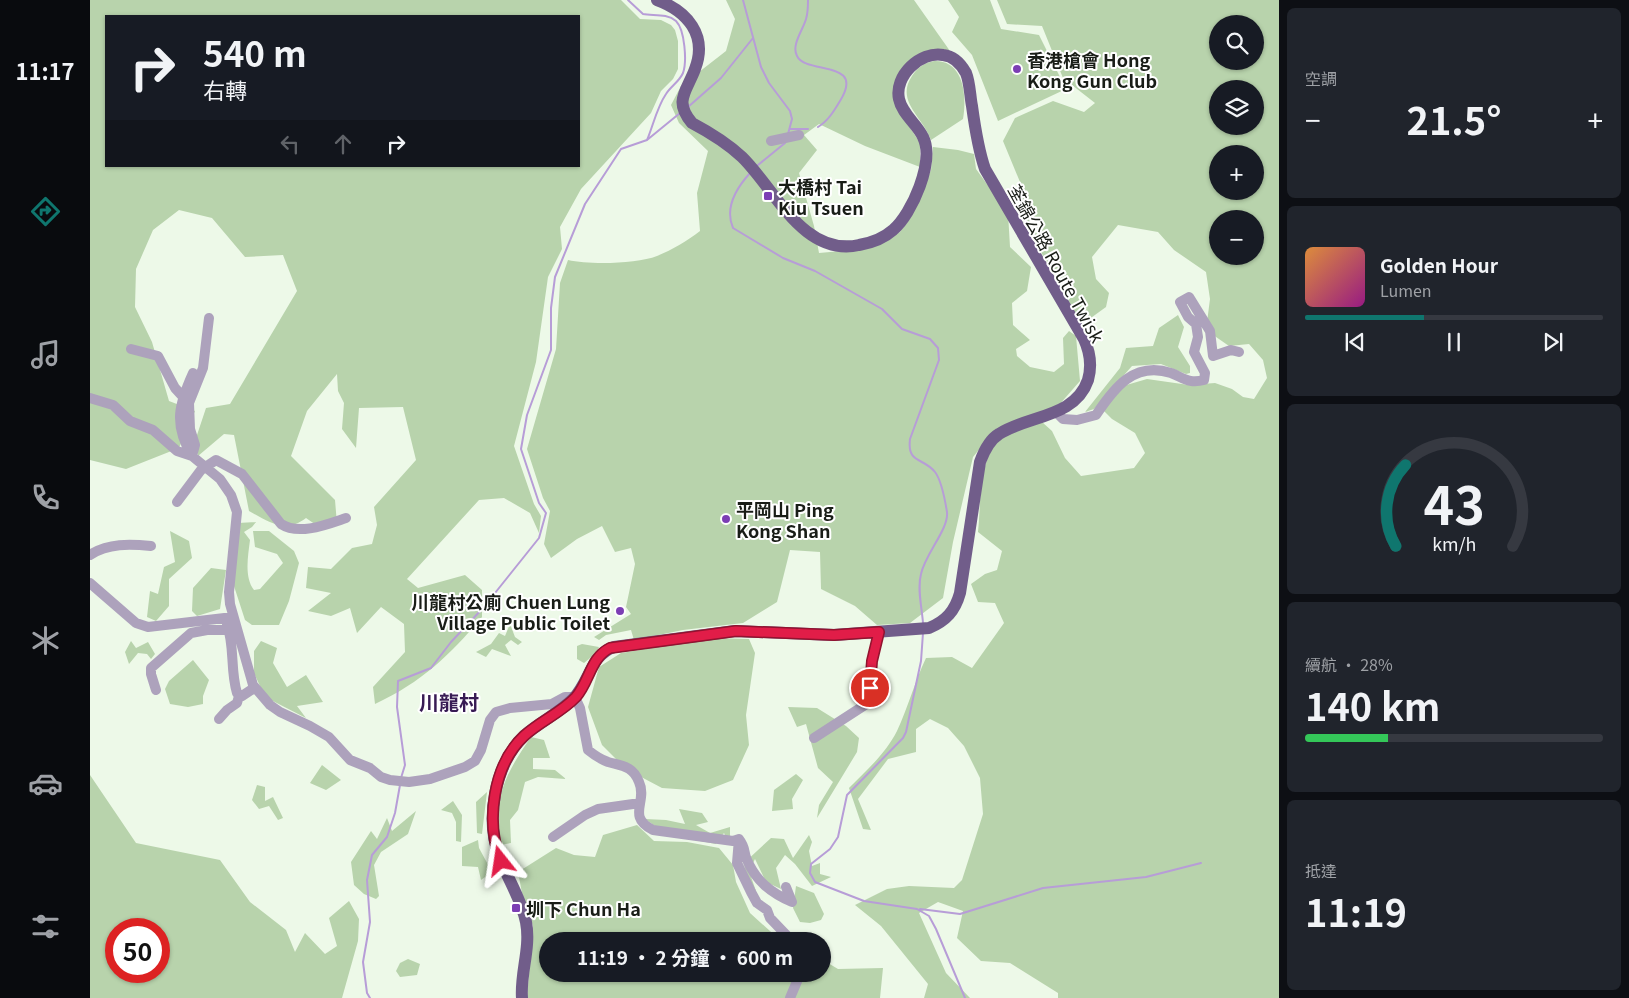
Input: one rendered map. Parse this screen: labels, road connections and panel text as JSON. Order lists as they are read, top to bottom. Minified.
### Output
{"streets":{"main road":["荃錦公路 Route Twisk"]},"districts":["川龍村"],"places":{"other":["香港槍會 Hong Kong Gun Club","平岡山 Ping Kong Shan","川龍村公廁 Chuen Lung Village Public Toilet"],"transit":["大橋村 Tai Kiu Tsuen","圳下 Chun Ha"]},"page":{"tabs":"11:17","tile":["空調",["續航 · 28%","140 km"],["抵達","11:19"]],"map_buttons":["+","−"],"turn":["540 m","右轉"],"heat":["−","21.5°","+"],"song":["Golden Hour","Lumen"],"limit":"50","trip":"11:19 · 2 分鐘 · 600 m","gauge":["43","km/h"]}}
